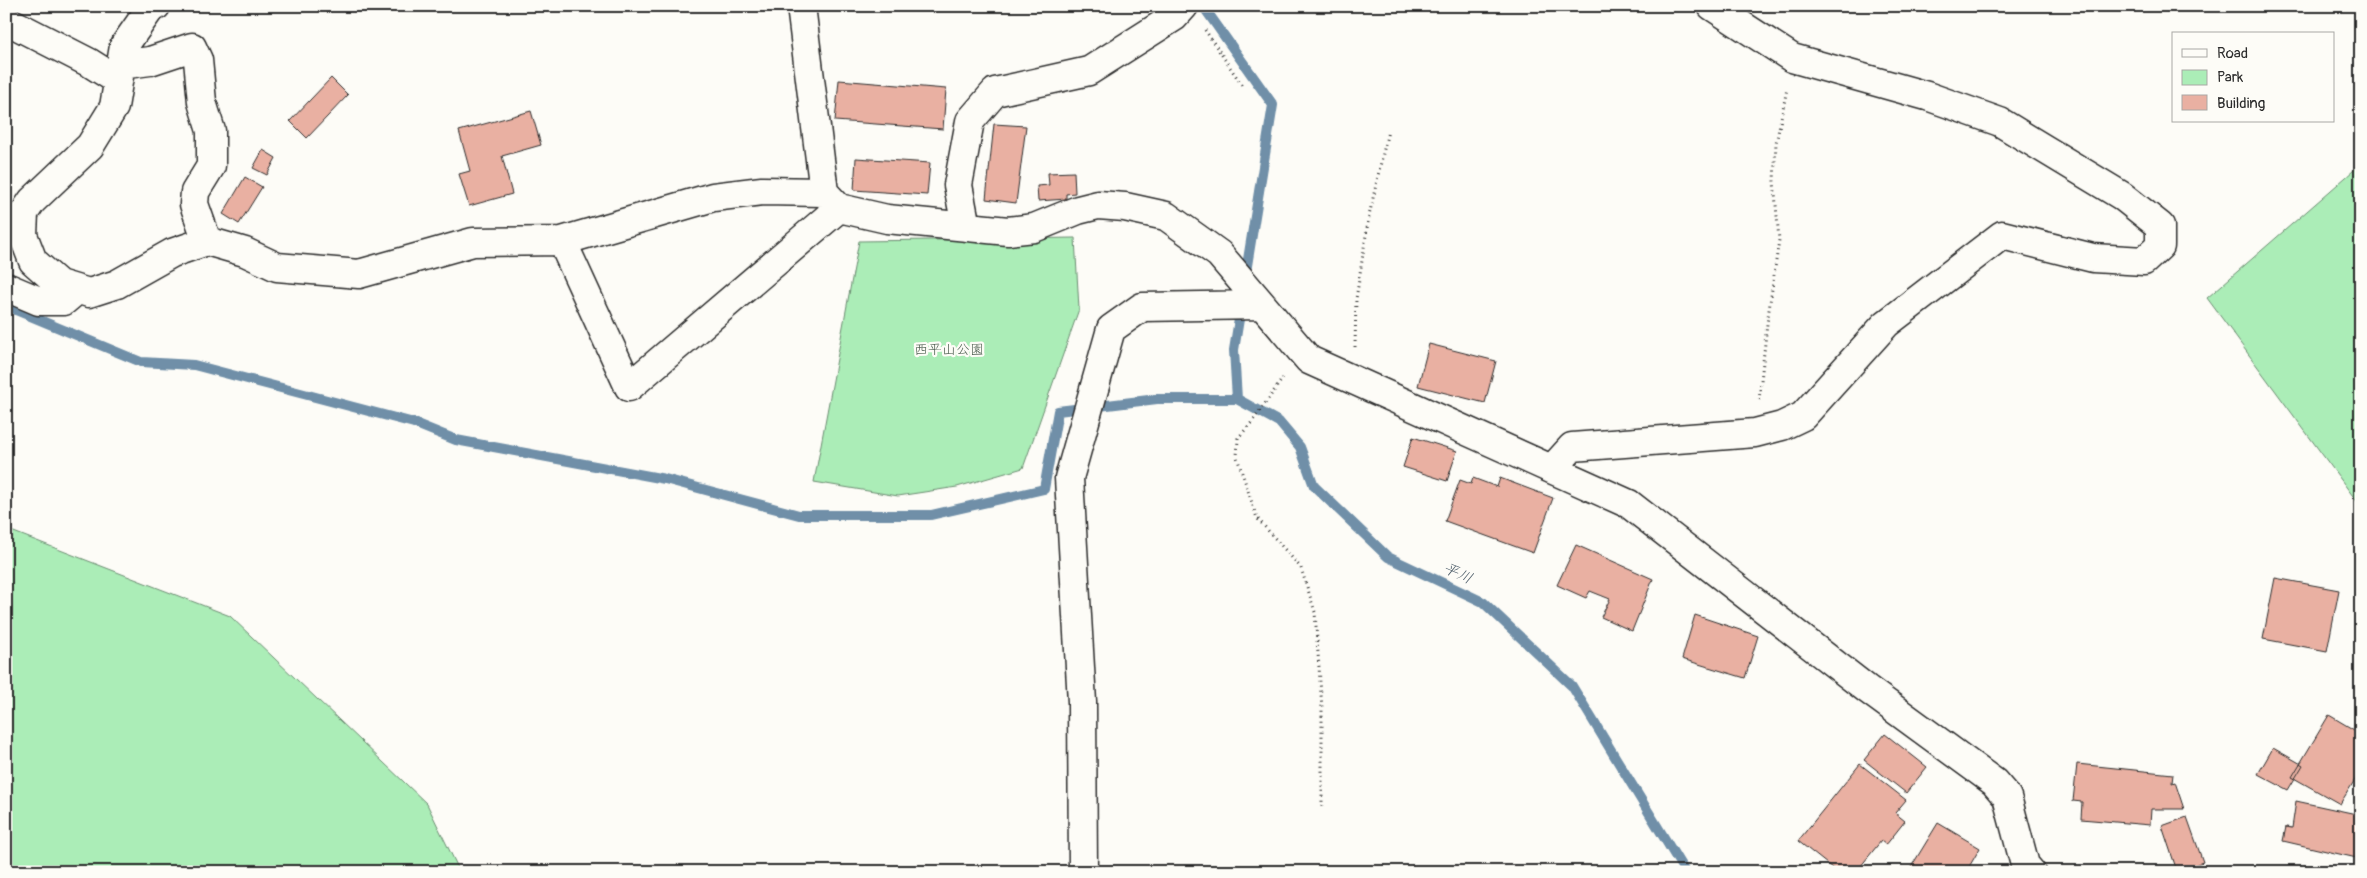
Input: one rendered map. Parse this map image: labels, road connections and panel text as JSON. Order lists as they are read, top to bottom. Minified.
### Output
{"water":["平川"],"parks":["西平山公園"],"legend":["Road","Park","Building"]}
